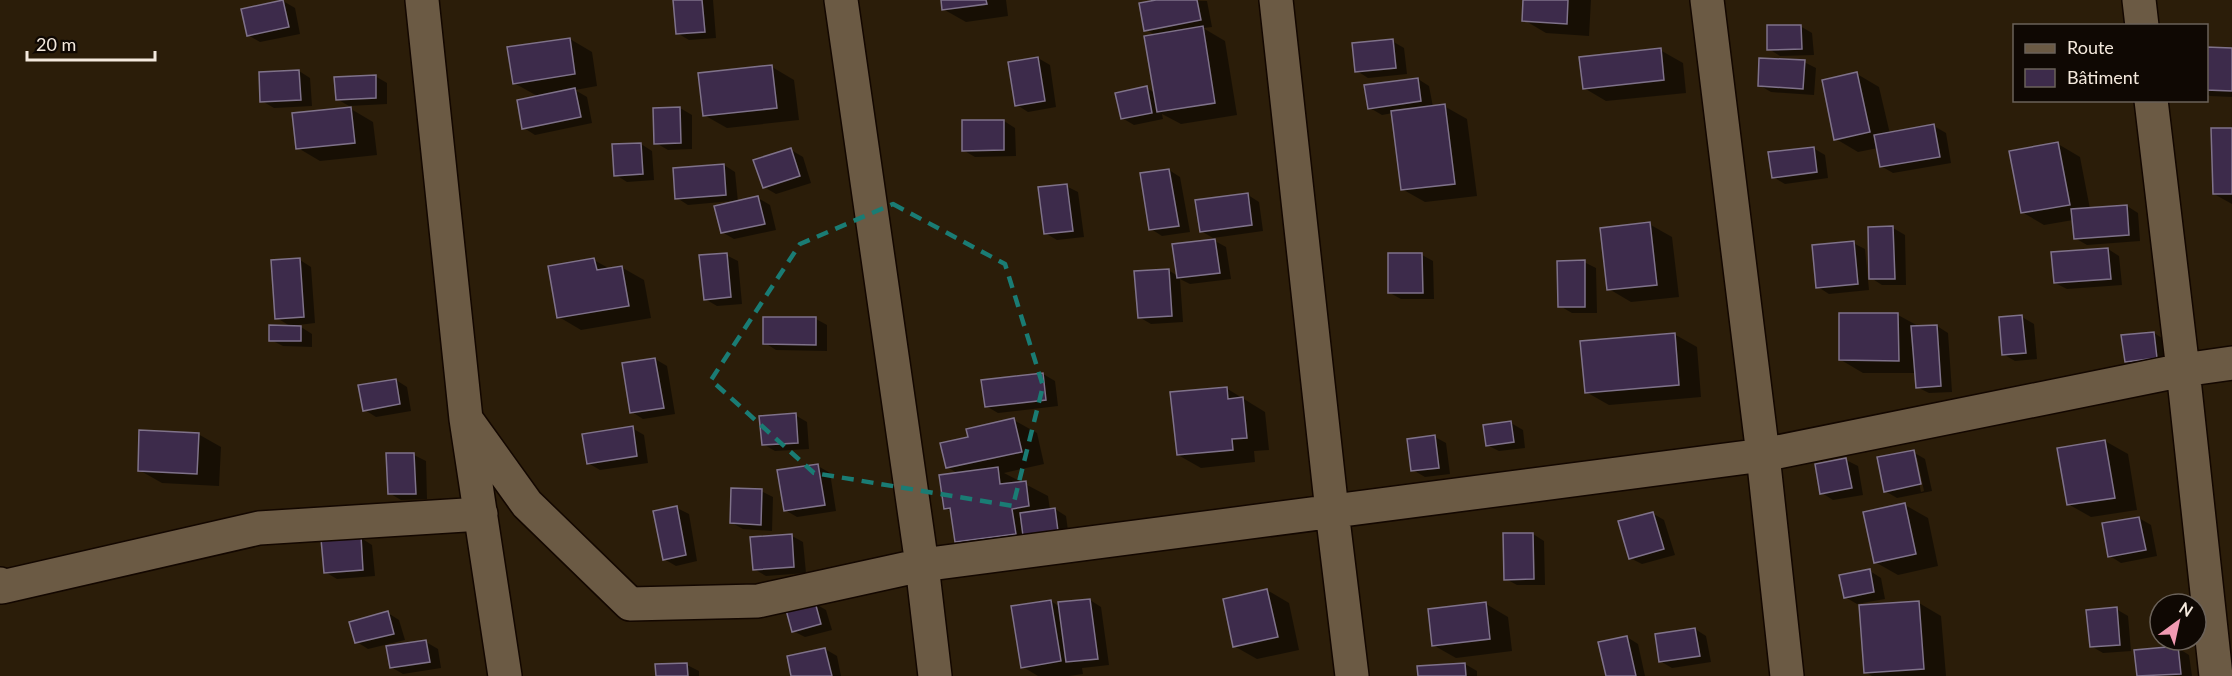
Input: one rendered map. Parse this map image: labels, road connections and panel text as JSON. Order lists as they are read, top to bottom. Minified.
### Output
{"legend":["Route","Bâtiment"],"scale_bar":"20 m","north":"top right"}
